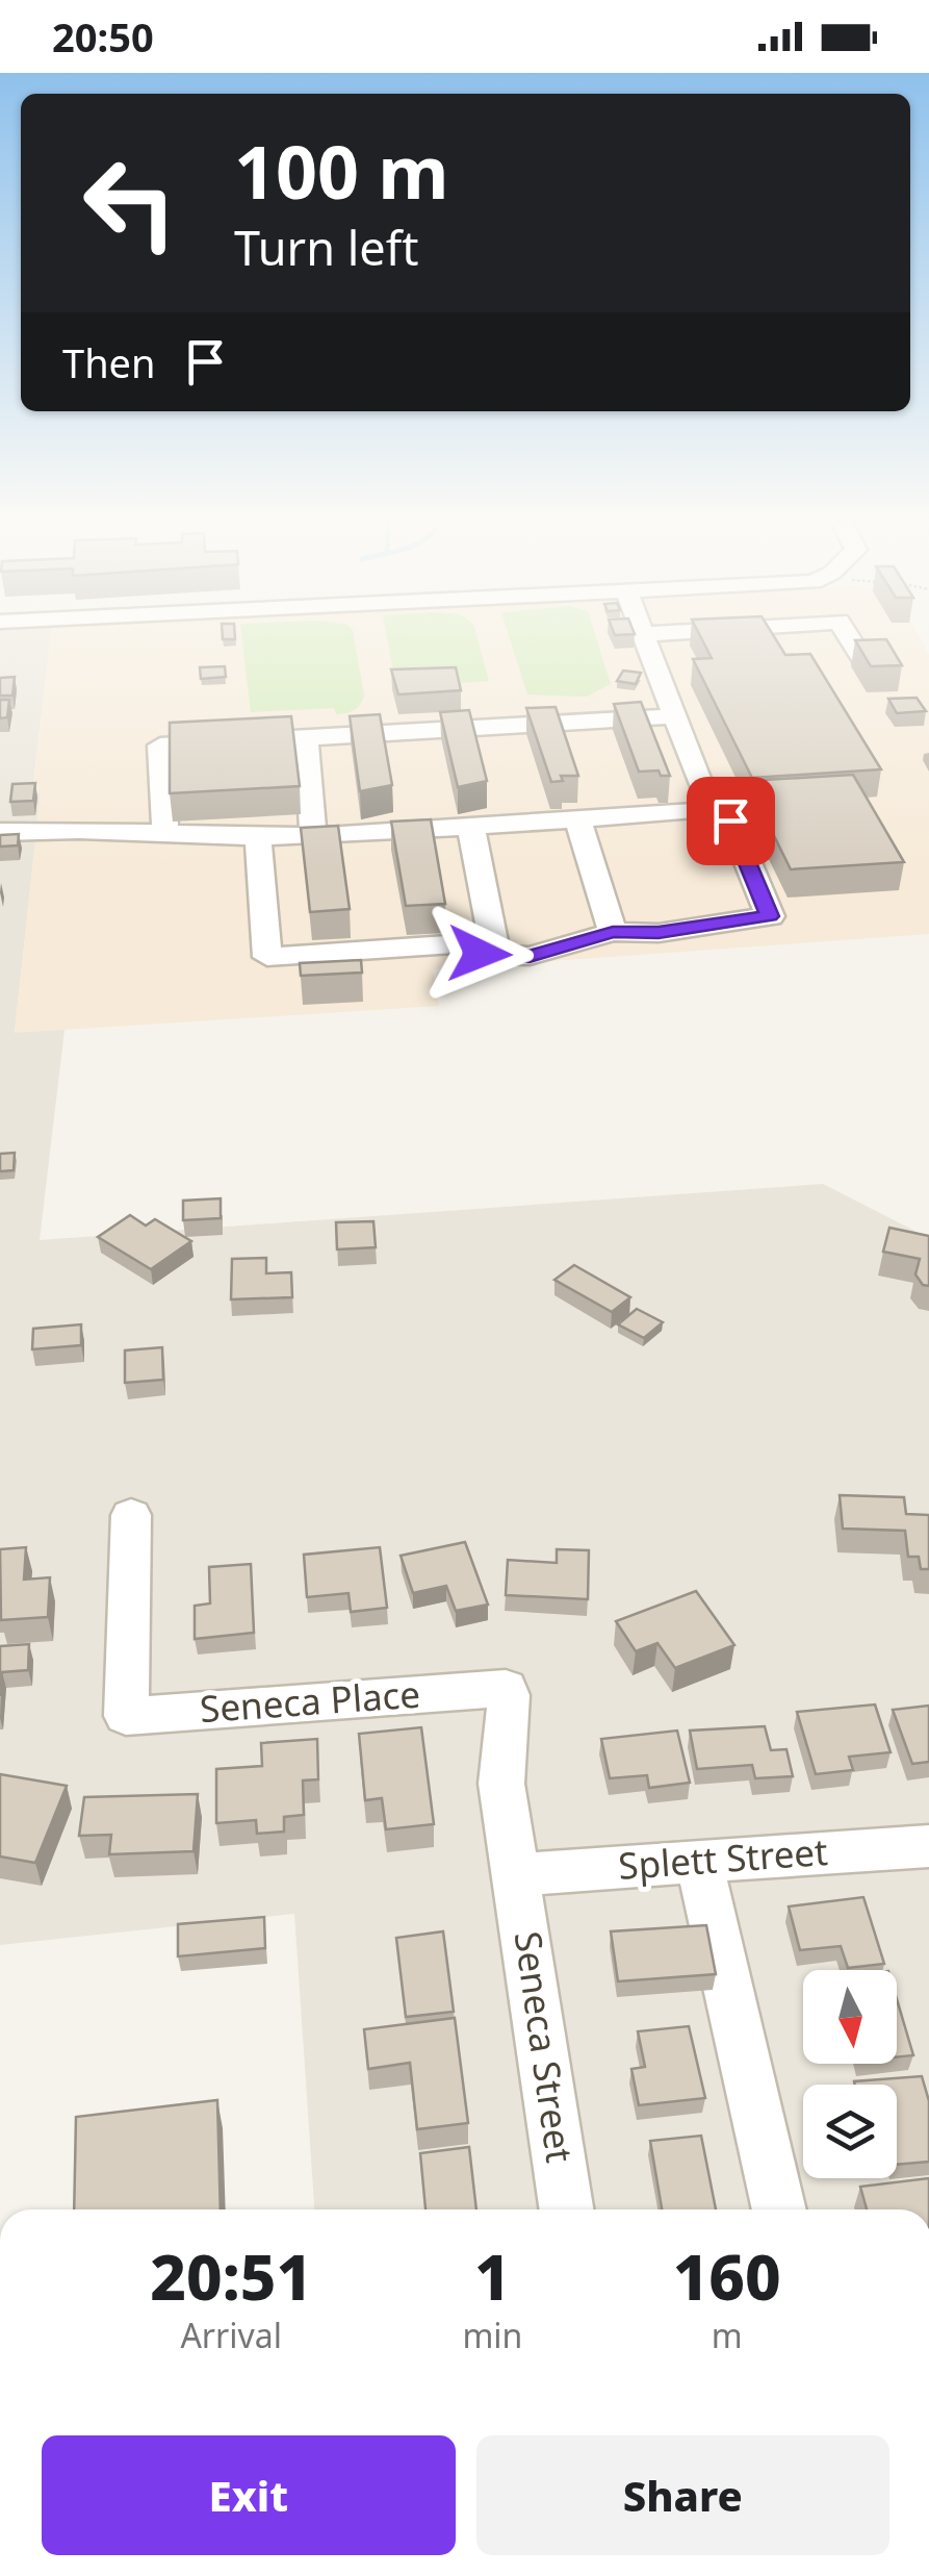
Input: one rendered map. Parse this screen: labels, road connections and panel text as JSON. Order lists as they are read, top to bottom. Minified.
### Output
{"streets":{"street":["Seneca Place","Splett Street","Seneca Street"]},"crossings":[["Seneca Place","Splett Street"],["Seneca Place","Seneca Street"],["Splett Street","Seneca Street"]],"north":"bottom","page":{"status":"20:50","turn":["100 m","Turn left"],"then":"Then","eta":["20:51","Arrival","1","min","160","m"],"buttons":["Exit","Share"]}}
